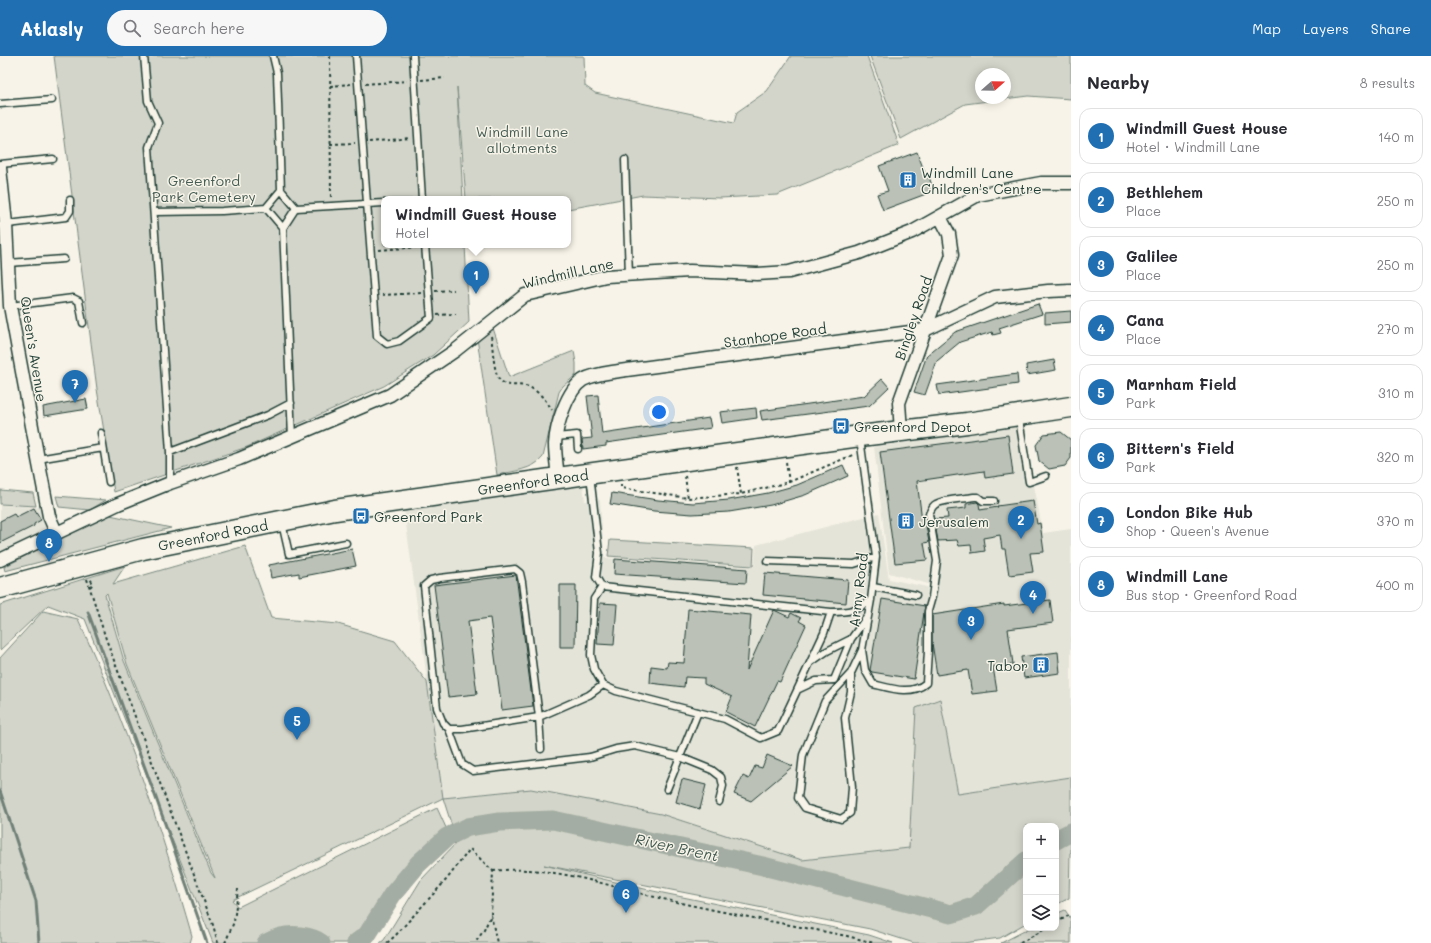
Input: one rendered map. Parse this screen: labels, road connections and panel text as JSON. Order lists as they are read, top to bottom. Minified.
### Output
{"streets":{"main road":["Greenford Road"],"street":["Windmill Lane","Bingley Road","Stanhope Road","Queen's Avenue"],"lane":["Army Road"]},"crossings":[["Windmill Lane","Bingley Road"],["Windmill Lane","Queen's Avenue"],["Bingley Road","Stanhope Road"],["Bingley Road","Greenford Road"],["Stanhope Road","Greenford Road"],["Greenford Road","Army Road"]],"water":["River Brent"],"parks":["Windmill Lane allotments","Greenford Park Cemetery"],"places":{"building":["Windmill Lane Children's Centre","Jerusalem","Tabor"],"bus stop":["Greenford Depot","Greenford Park"]},"north":"right","page":{"header":"Atlasly","search":"Search here","nav":["Map","Layers","Share"],"heading":["Nearby","8 results"],"list":[{"mark":"1","name":"Windmill Guest House","note":"Hotel · Windmill Lane","value":"140 m"},{"mark":"2","name":"Bethlehem","note":"Place","value":"250 m"},{"mark":"3","name":"Galilee","note":"Place","value":"250 m"},{"mark":"4","name":"Cana","note":"Place","value":"270 m"},{"mark":"5","name":"Marnham Field","note":"Park","value":"310 m"},{"mark":"6","name":"Bittern's Field","note":"Park","value":"320 m"},{"mark":"7","name":"London Bike Hub","note":"Shop · Queen's Avenue","value":"370 m"},{"mark":"8","name":"Windmill Lane","note":"Bus stop · Greenford Road","value":"400 m"}],"popup":["Windmill Guest House","Hotel"],"pins":["1","7","2","8","4","3","5","6"],"map_buttons":["+","−"]}}
